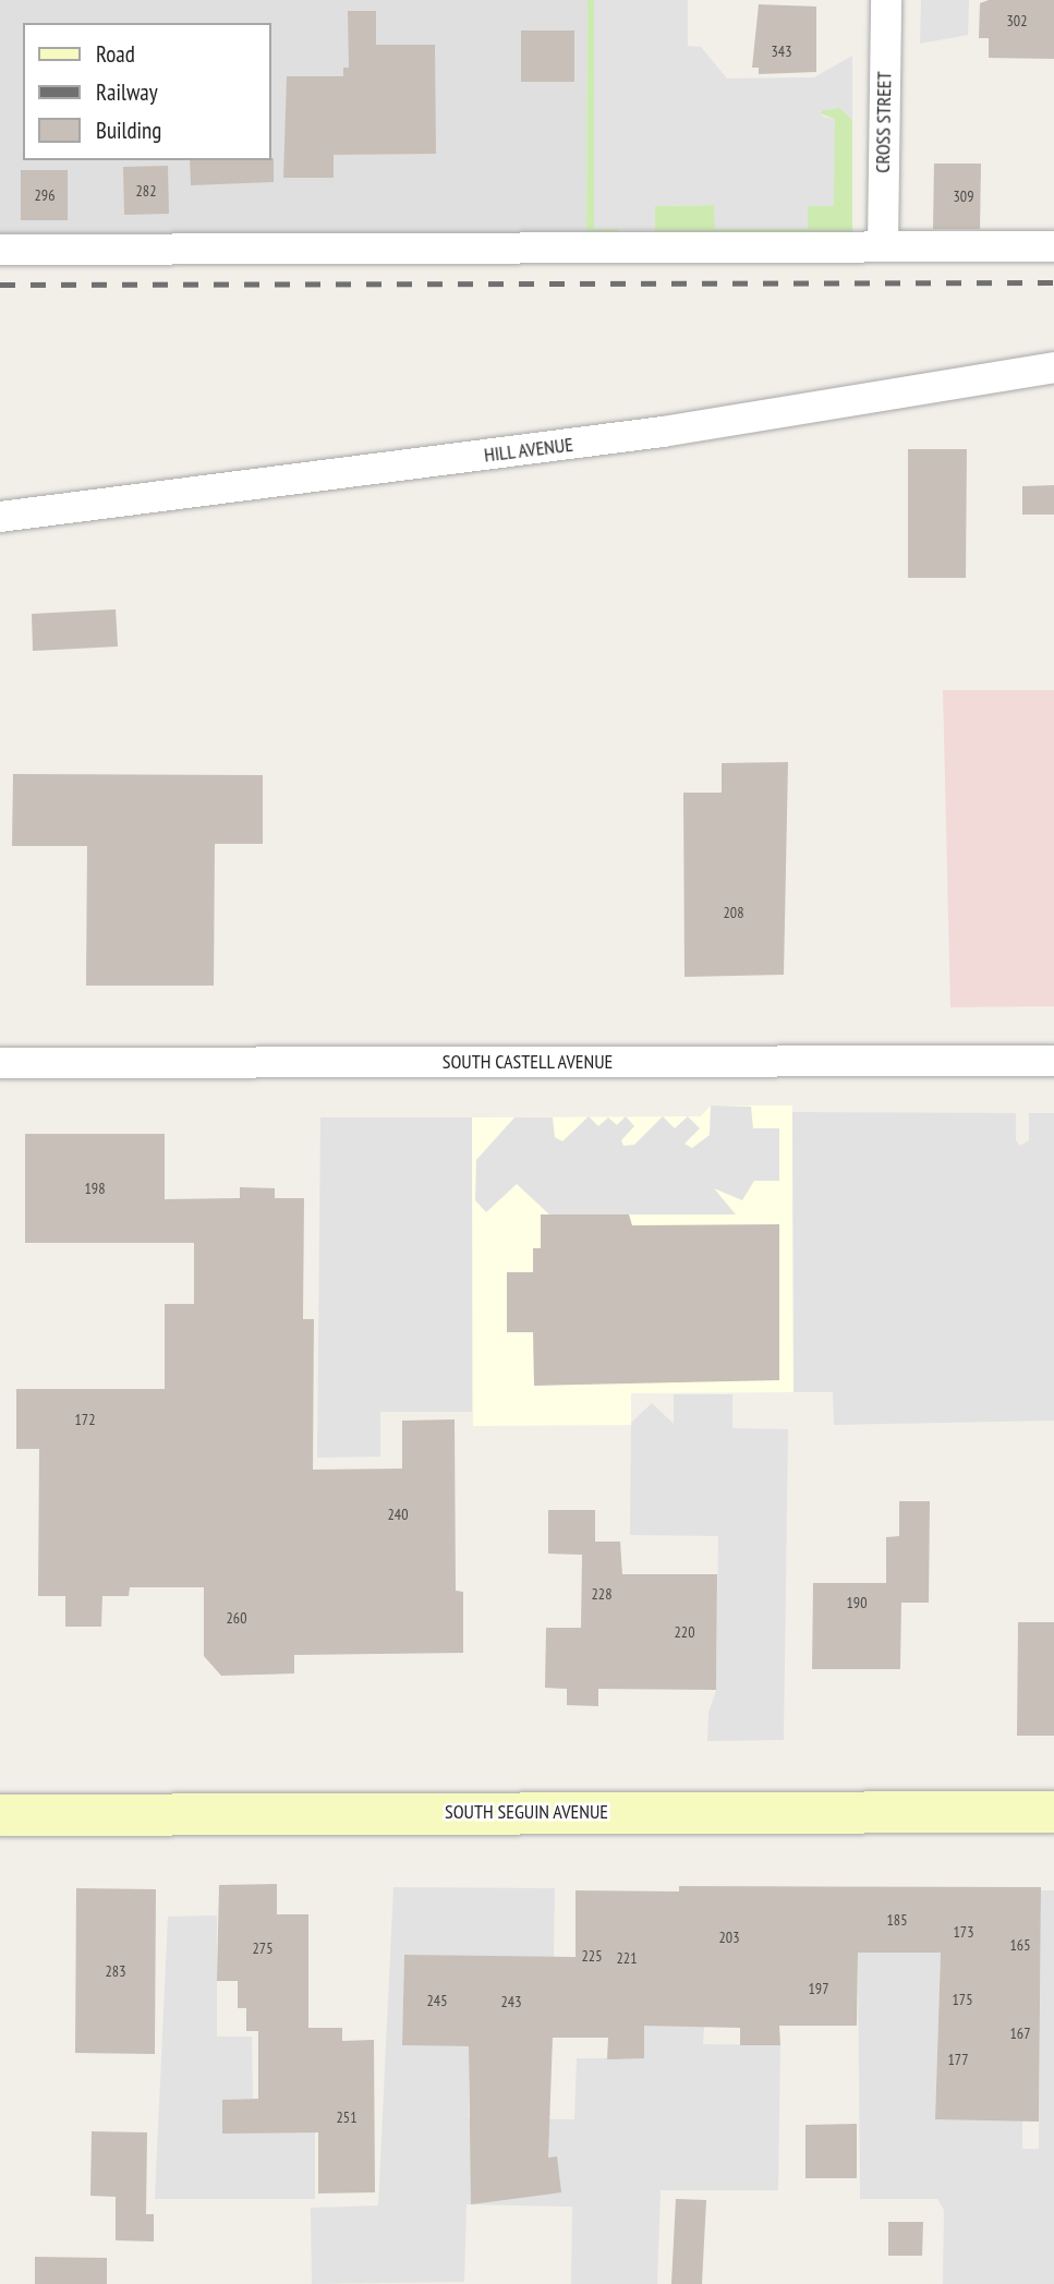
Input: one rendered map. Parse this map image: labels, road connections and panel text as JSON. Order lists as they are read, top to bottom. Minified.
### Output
{"streets":{"main road":["SOUTH SEGUIN AVENUE"],"street":["CROSS STREET","HILL AVENUE","SOUTH CASTELL AVENUE"]},"house_numbers":["302","343","282","296","309","208","198","172","240","228","190","260","220","185","173","203","165","275","225","221","283","197","175","245","243","167","177","251"],"legend":["Road","Railway","Building"]}
